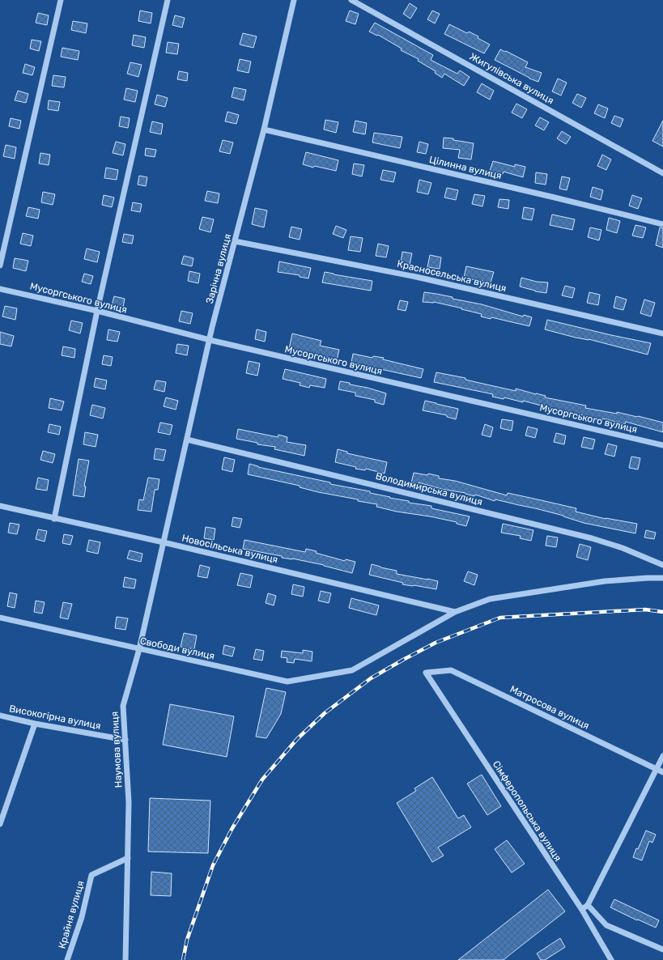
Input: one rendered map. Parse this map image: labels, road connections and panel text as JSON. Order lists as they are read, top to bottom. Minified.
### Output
{"streets":{"street":["Жигулівська вулиця","Цілинна вулиця","Зарічна вулиця","Красносельська вулиця","Мусоргського вулиця","Володимирська вулиця","Новосільська вулиця","Свободи вулиця","Матросова вулиця","Високогірна вулиця","Наумова вулиця","Сімферопольська вулиця","Крайня вулиця"]},"crossings":[["Цілинна вулиця","Зарічна вулиця"],["Зарічна вулиця","Красносельська вулиця"],["Зарічна вулиця","Мусоргського вулиця"],["Зарічна вулиця","Володимирська вулиця"],["Зарічна вулиця","Новосільська вулиця"],["Зарічна вулиця","Наумова вулиця"],["Новосільська вулиця","Свободи вулиця"],["Новосільська вулиця","Наумова вулиця"],["Свободи вулиця","Наумова вулиця"],["Матросова вулиця","Сімферопольська вулиця"],["Високогірна вулиця","Наумова вулиця"],["Наумова вулиця","Крайня вулиця"]]}
